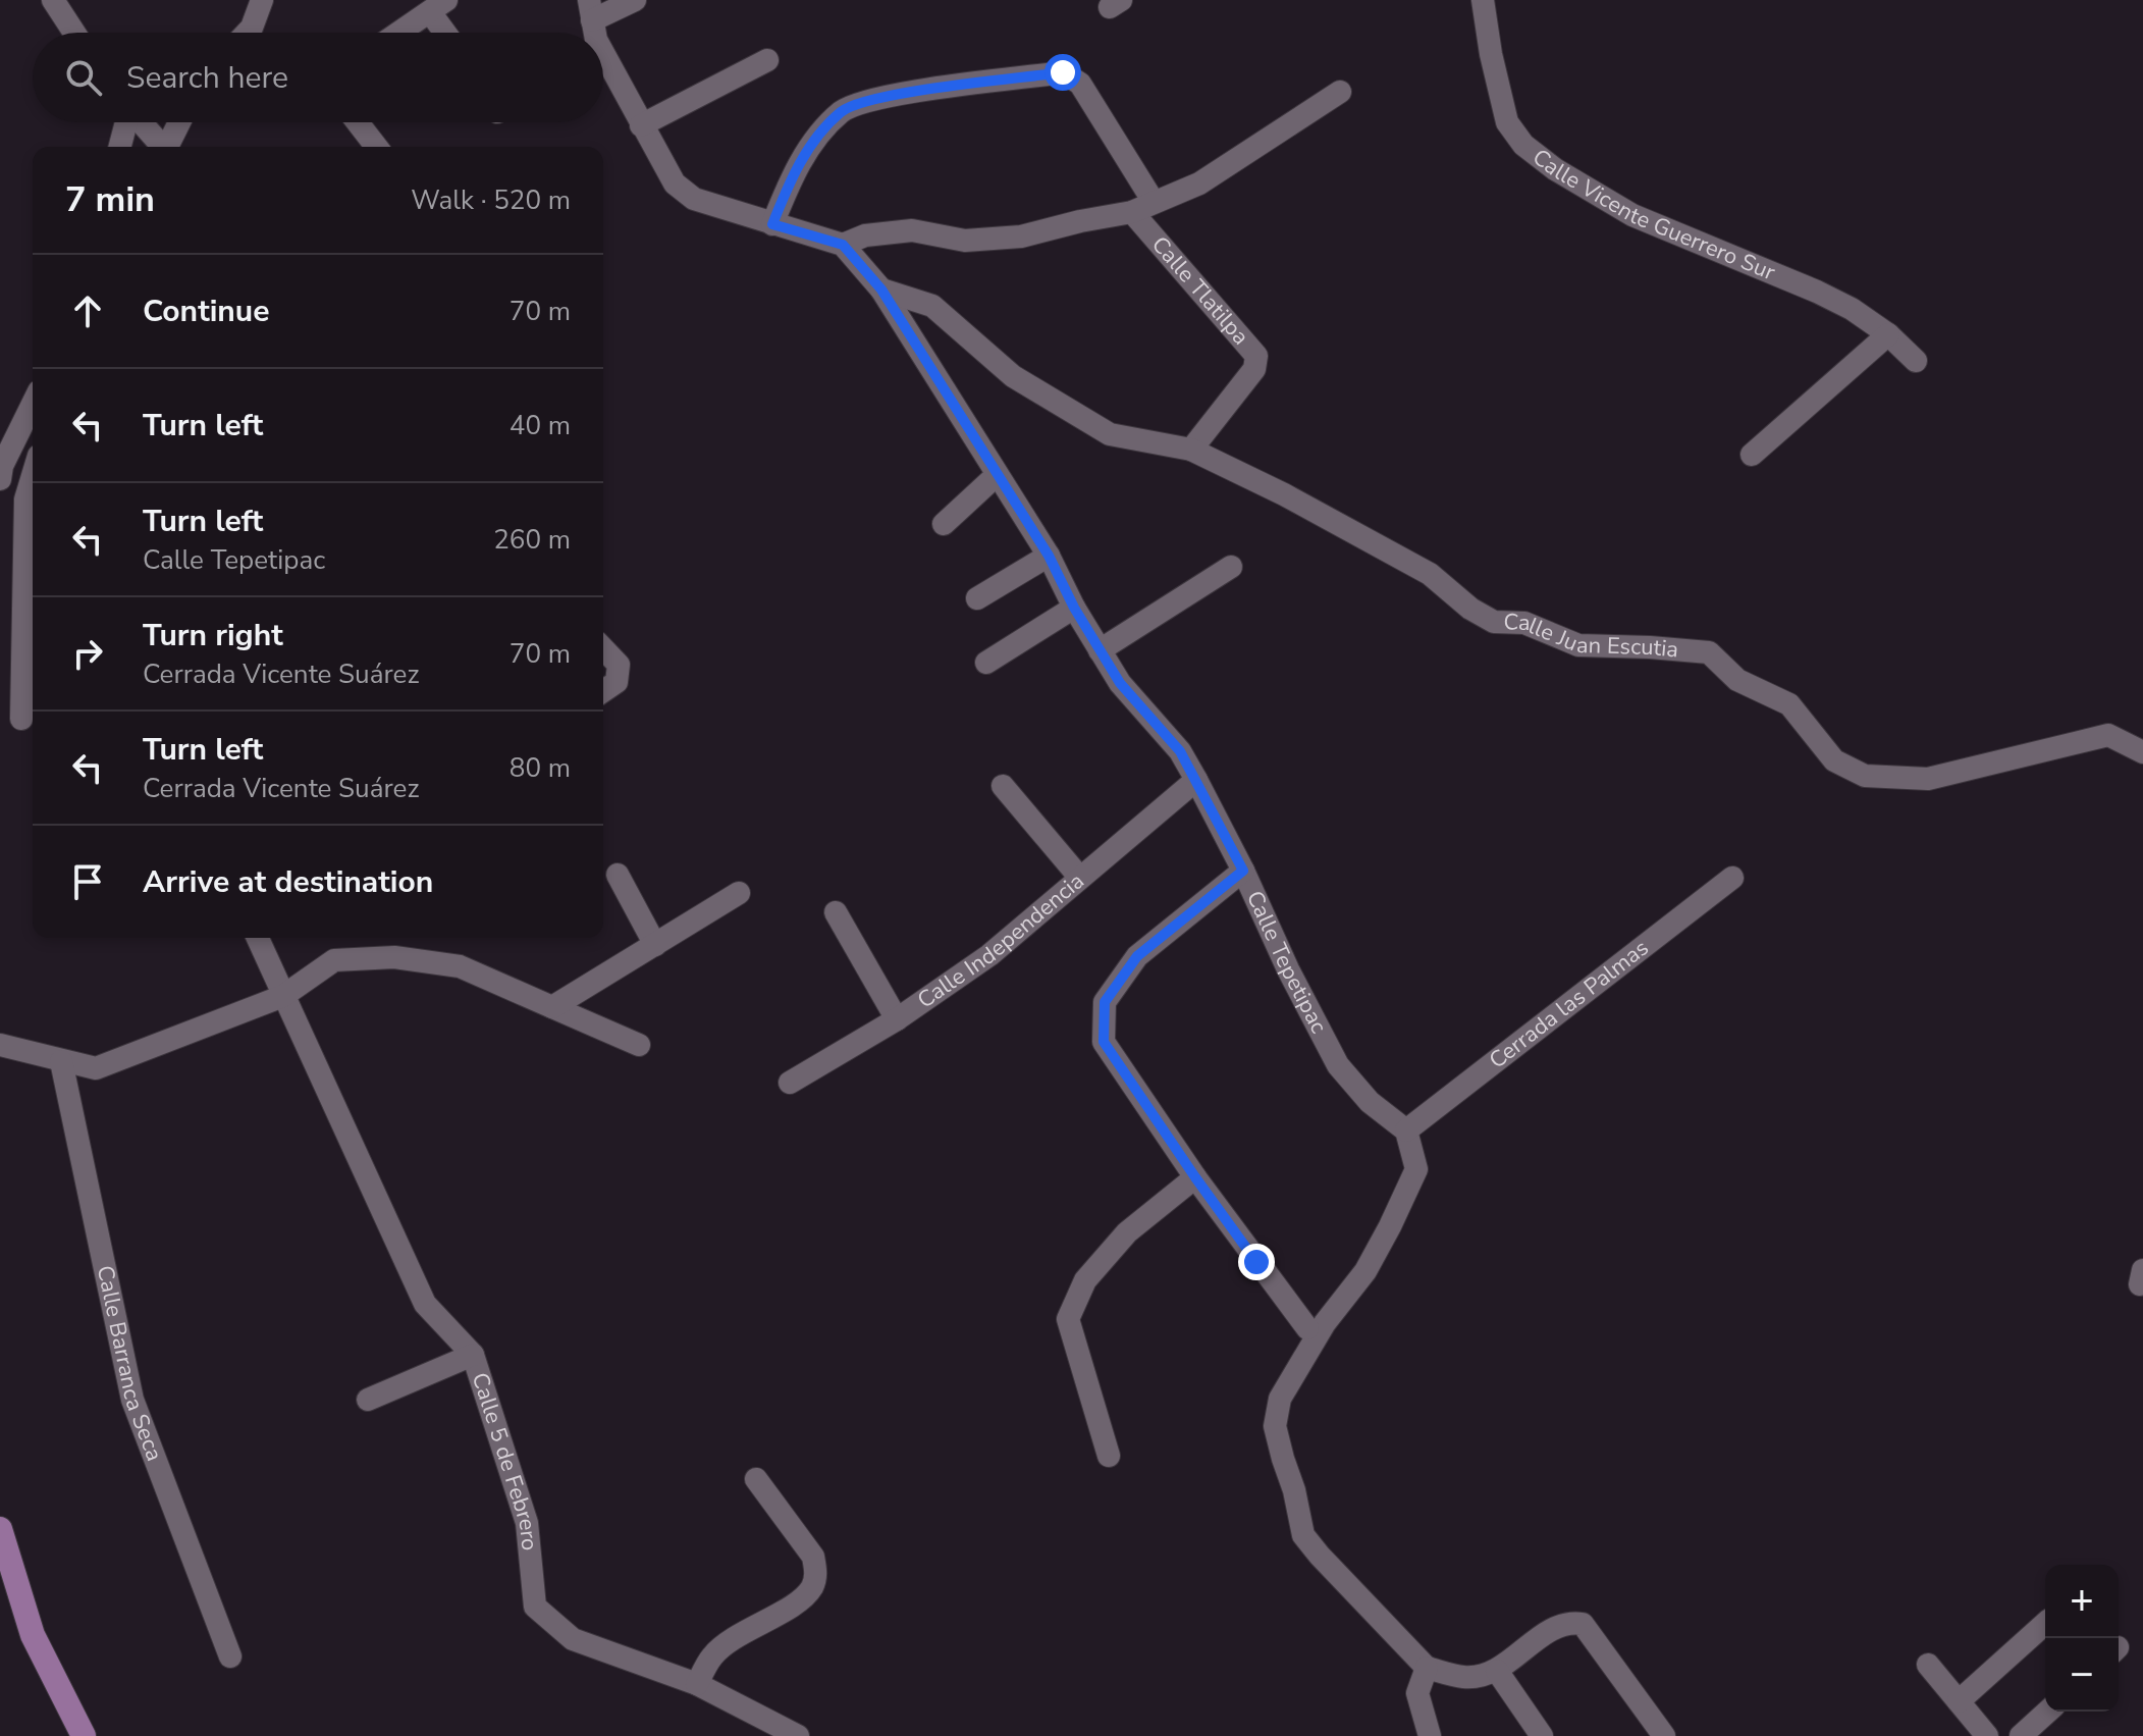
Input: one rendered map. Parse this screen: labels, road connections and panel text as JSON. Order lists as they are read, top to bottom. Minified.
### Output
{"streets":{"street":["Calle Vicente Guerrero Sur","Calle Tlatilpa","Calle Juan Escutia","Calle Independencia","Calle Tepetipac","Cerrada las Palmas","Calle Barranca Seca","Calle 5 de Febrero"]},"crossings":[["Calle Tlatilpa","Calle Juan Escutia"],["Calle Tlatilpa","Calle Tepetipac"],["Calle Juan Escutia","Calle Tepetipac"],["Calle Independencia","Calle Tepetipac"],["Calle Tepetipac","Cerrada las Palmas"]],"page":{"search":"Search here","heading":["7 min","Walk · 520 m"],"list":[["Continue","70 m"],["Turn left","40 m"],["Turn left","Calle Tepetipac","260 m"],["Turn right","Cerrada Vicente Suárez","70 m"],["Turn left","Cerrada Vicente Suárez","80 m"],"Arrive at destination"],"map_buttons":["+","−"]}}
